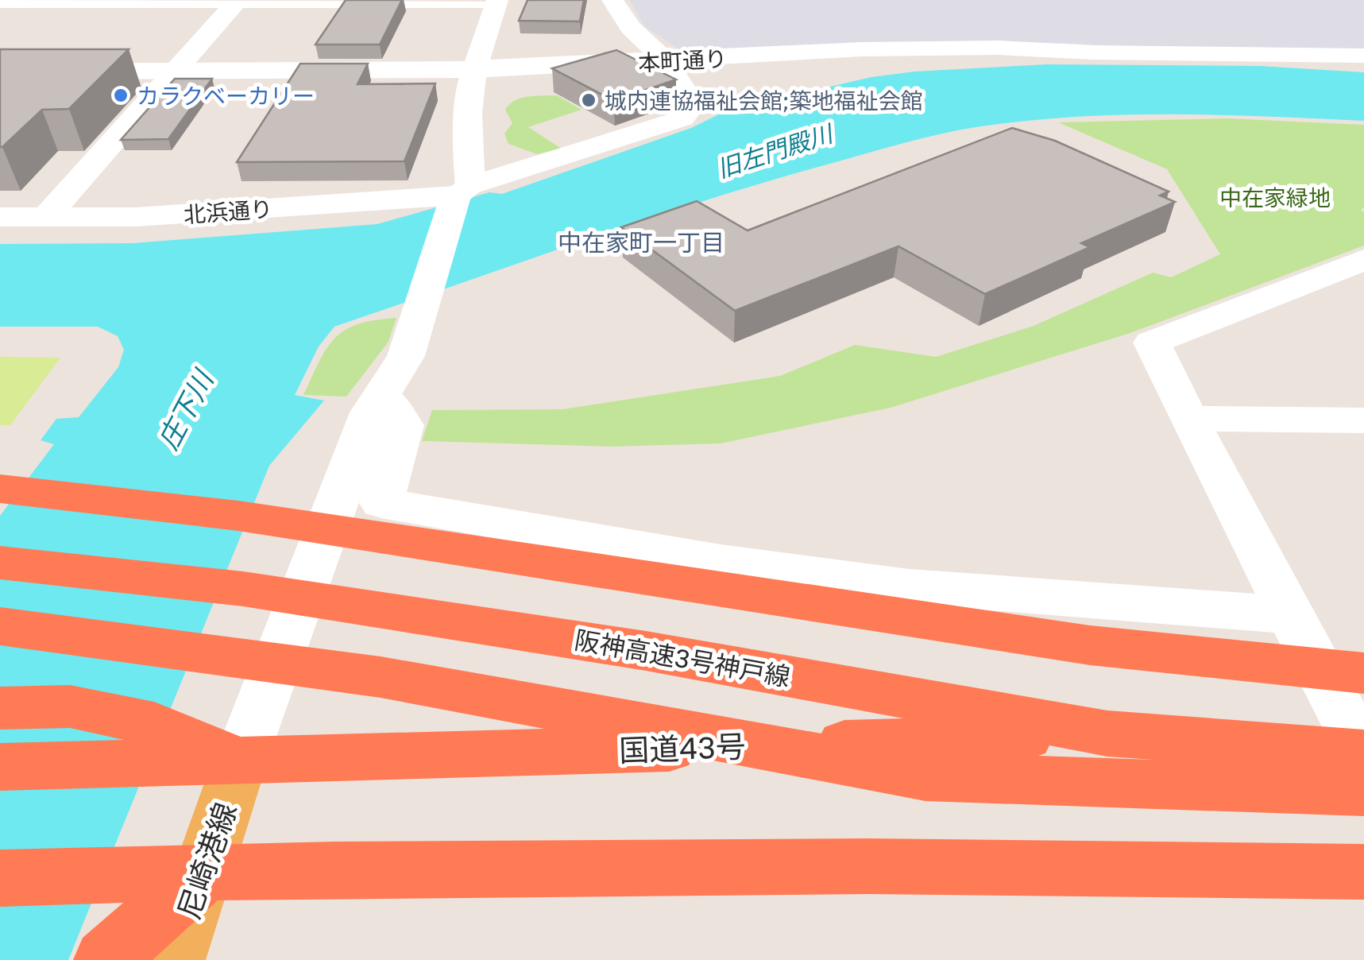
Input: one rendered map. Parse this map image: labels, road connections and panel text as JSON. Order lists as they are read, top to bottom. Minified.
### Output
{"streets":{"highway":["阪神高速3号神戸線","国道43号"],"main road":["尼崎港線"],"street":["本町通り","北浜通り"]},"crossings":[["本町通り","北浜通り"],["阪神高速3号神戸線","国道43号"],["国道43号","尼崎港線"]],"districts":["中在家町一丁目"],"water":["旧左門殿川","庄下川"],"parks":["中在家緑地"],"places":["カラクベーカリー","城内連協福祉会館;築地福祉会館"]}
